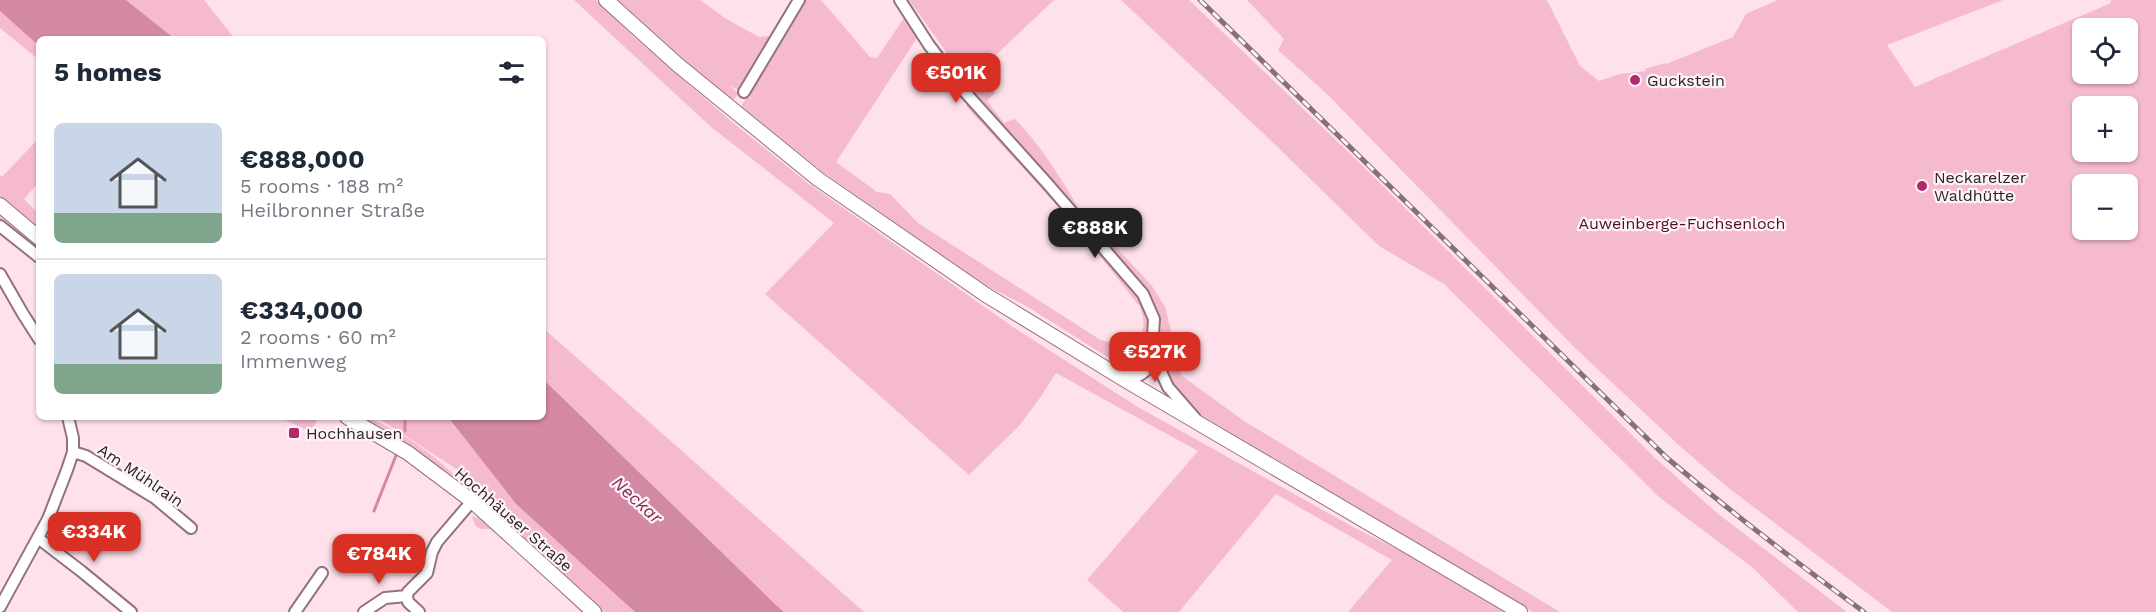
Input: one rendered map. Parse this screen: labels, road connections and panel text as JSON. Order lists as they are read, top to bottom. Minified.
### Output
{"streets":{"main road":["Hochhäuser Straße"],"street":["Am Mühlrain"]},"water":["Neckar"],"parks":["Auweinberge-Fuchsenloch"],"places":{"other":["Guckstein","Neckarelzer Waldhütte"],"transit":["Hochhausen"]},"page":{"map_buttons":["+","−"],"heading":"5 homes","price":["€501K","€888K","€527K","€334K","€784K"],"list":[{"name":"€888,000","note":"5 rooms · 188 m² · Heilbronner Straße"},{"name":"€334,000","note":"2 rooms · 60 m² · Immenweg"}]}}
